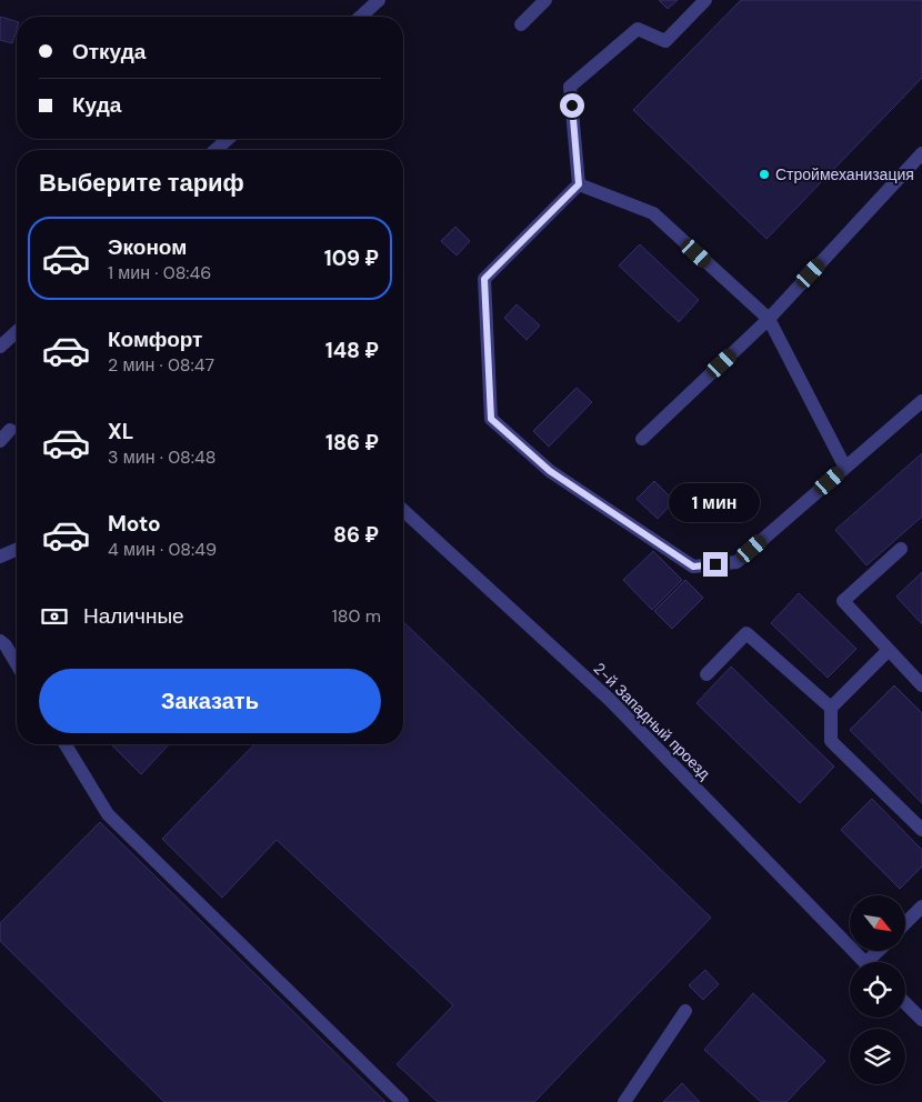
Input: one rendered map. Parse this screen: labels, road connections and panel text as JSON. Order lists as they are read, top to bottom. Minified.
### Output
{"streets":{"street":["2-й Западный проезд"]},"places":["Строймеханизация"],"north":"bottom right","page":{"banner":["Откуда","Куда"],"heading":"Выберите тариф","list":[{"name":"Эконом","note":"1 мин · 08:46","value":"109 ₽"},{"name":"Комфорт","note":"2 мин · 08:47","value":"148 ₽"},{"name":"XL","note":"3 мин · 08:48","value":"186 ₽"},{"name":"Moto","note":"4 мин · 08:49","value":"86 ₽"}],"bubble":"1 мин","pay":["Наличные","180 m"],"buttons":"Заказать"}}
